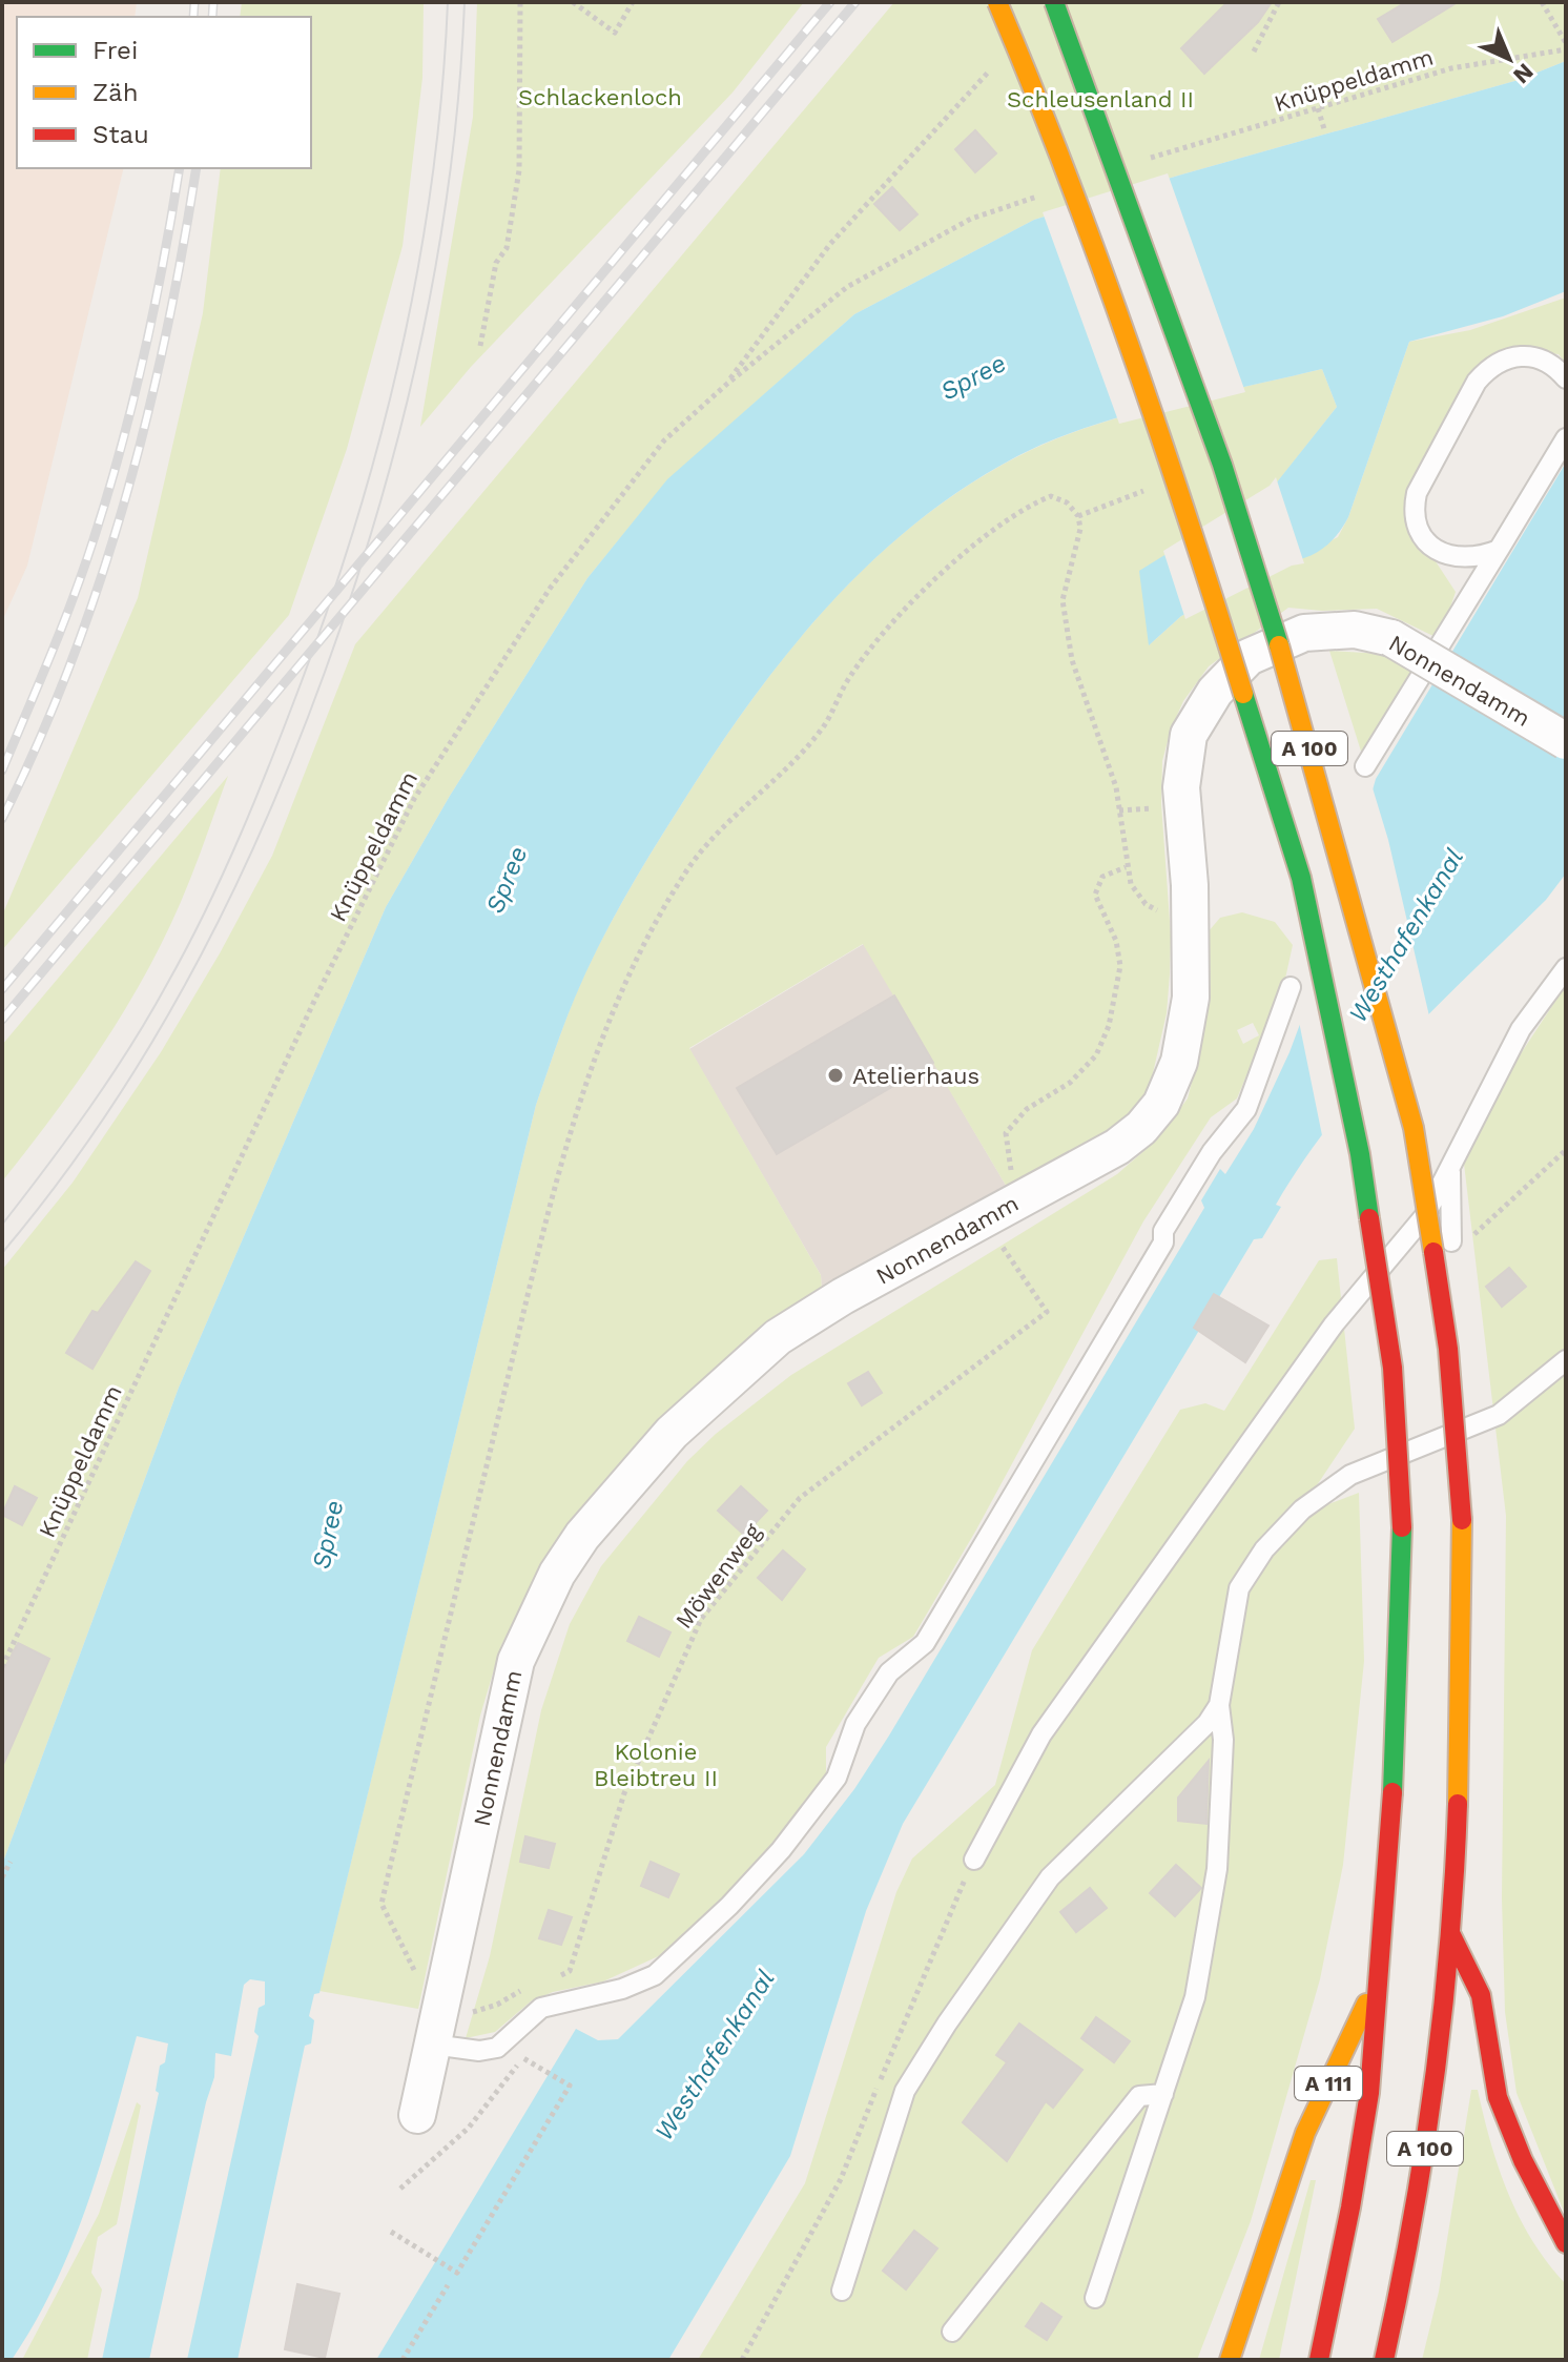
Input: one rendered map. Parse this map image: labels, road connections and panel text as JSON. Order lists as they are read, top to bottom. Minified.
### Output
{"streets":{"highway":["A 100","A 111"],"street":["Nonnendamm"],"path":["Knüppeldamm","Möwenweg"]},"crossings":[["A 100","A 111"]],"water":["Spree","Westhafenkanal"],"parks":["Schlackenloch","Schleusenland II","Kolonie Bleibtreu II"],"places":["Atelierhaus"],"legend":["Frei","Zäh","Stau"],"north":"bottom right"}
